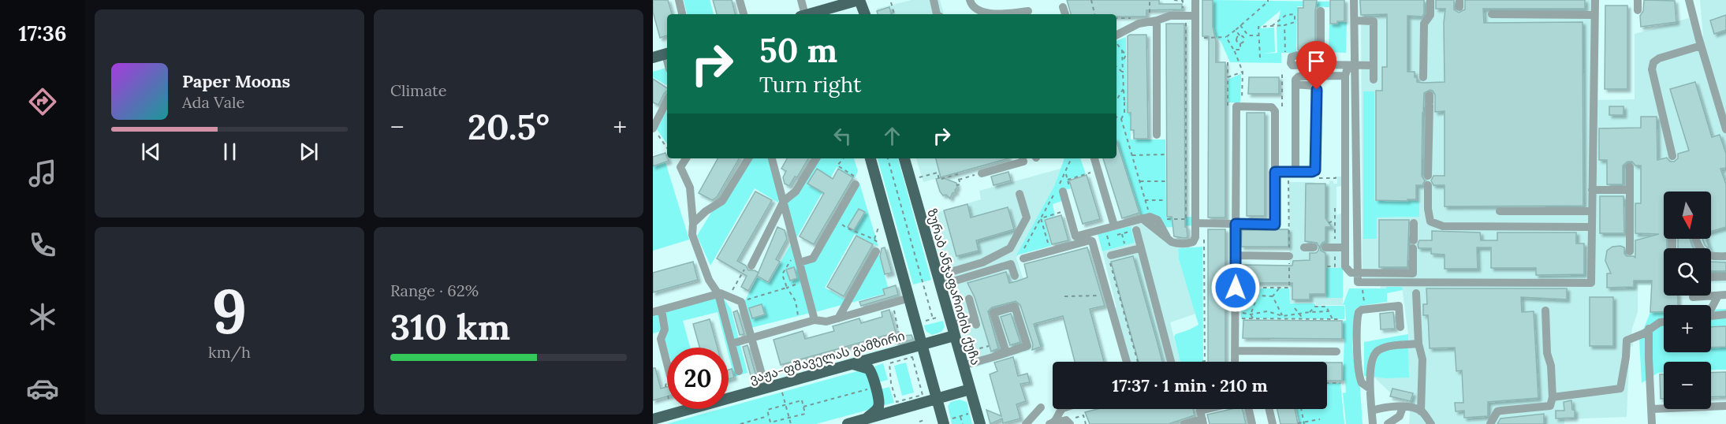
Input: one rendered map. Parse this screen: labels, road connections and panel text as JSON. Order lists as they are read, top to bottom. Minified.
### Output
{"streets":{"main road":["ზურაბ ანჯაფარიძის ქუჩა","ვაჟა-ფშაველას გამზირი"]},"crossings":[["ზურაბ ანჯაფარიძის ქუჩა","ვაჟა-ფშაველას გამზირი"]],"north":"bottom","page":{"tabs":"17:36","tile":["Climate",["9","km/h"],["Range · 62%","310 km"]],"turn":["50 m","Turn right"],"song":["Paper Moons","Ada Vale"],"heat":["−","20.5°","+"],"map_buttons":["+","−"],"limit":"20","trip":"17:37 · 1 min · 210 m"}}
